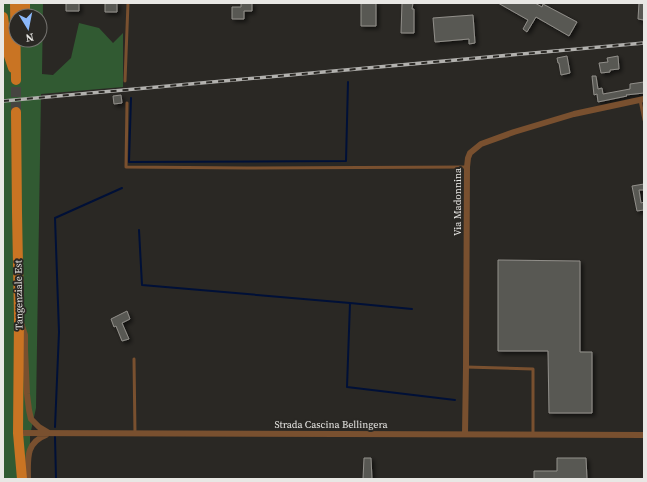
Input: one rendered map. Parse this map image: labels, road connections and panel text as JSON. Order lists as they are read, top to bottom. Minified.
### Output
{"streets":{"main road":["Tangenziale Est"],"street":["Via Madonnina","Strada Cascina Bellingera"]},"crossings":[["Via Madonnina","Strada Cascina Bellingera"],["Tangenziale Est","Strada Cascina Bellingera"]],"north":"bottom"}
